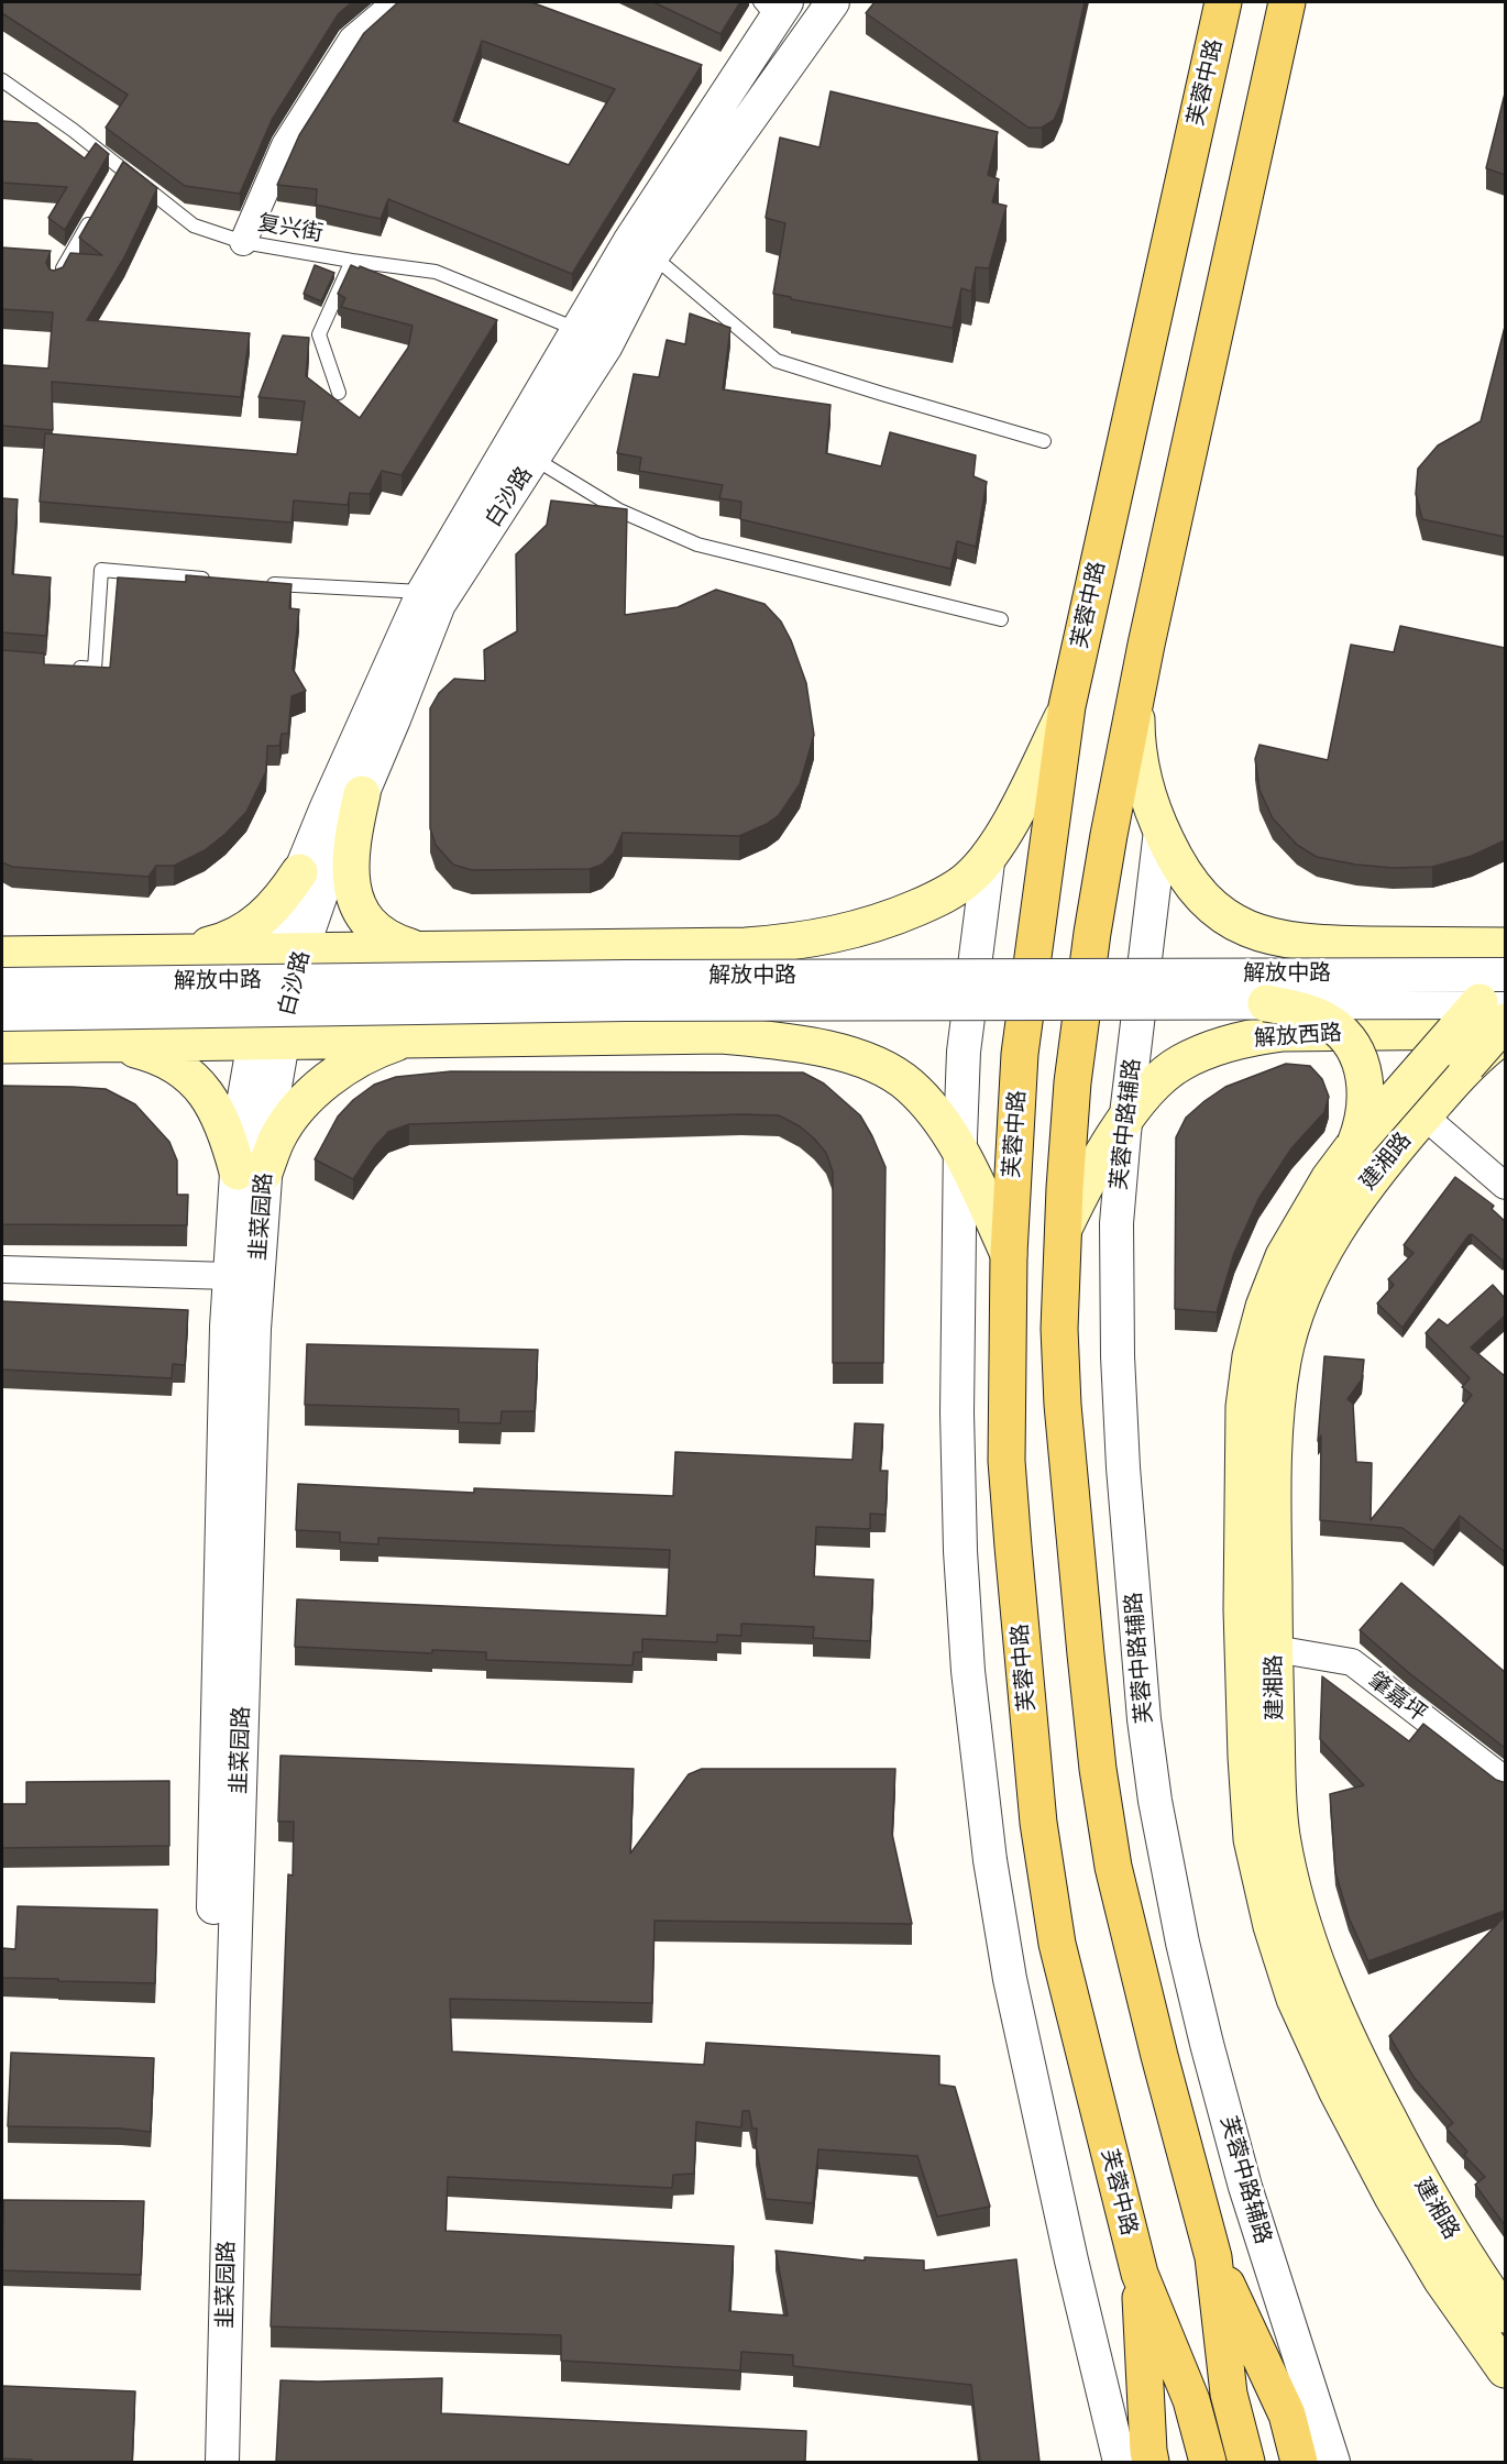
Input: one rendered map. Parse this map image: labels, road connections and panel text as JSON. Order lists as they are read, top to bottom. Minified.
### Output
{"streets":{"main road":["芙蓉中路","解放中路","解放西路","建湘路"],"street":["白沙路","芙蓉中路辅路","韭菜园路","肇嘉坪"],"lane":["复兴街"]},"crossings":[["芙蓉中路","解放中路"],["复兴街","白沙路"],["白沙路","解放中路"],["白沙路","韭菜园路"],["解放中路","建湘路"],["解放西路","芙蓉中路辅路"],["建湘路","肇嘉坪"]]}
